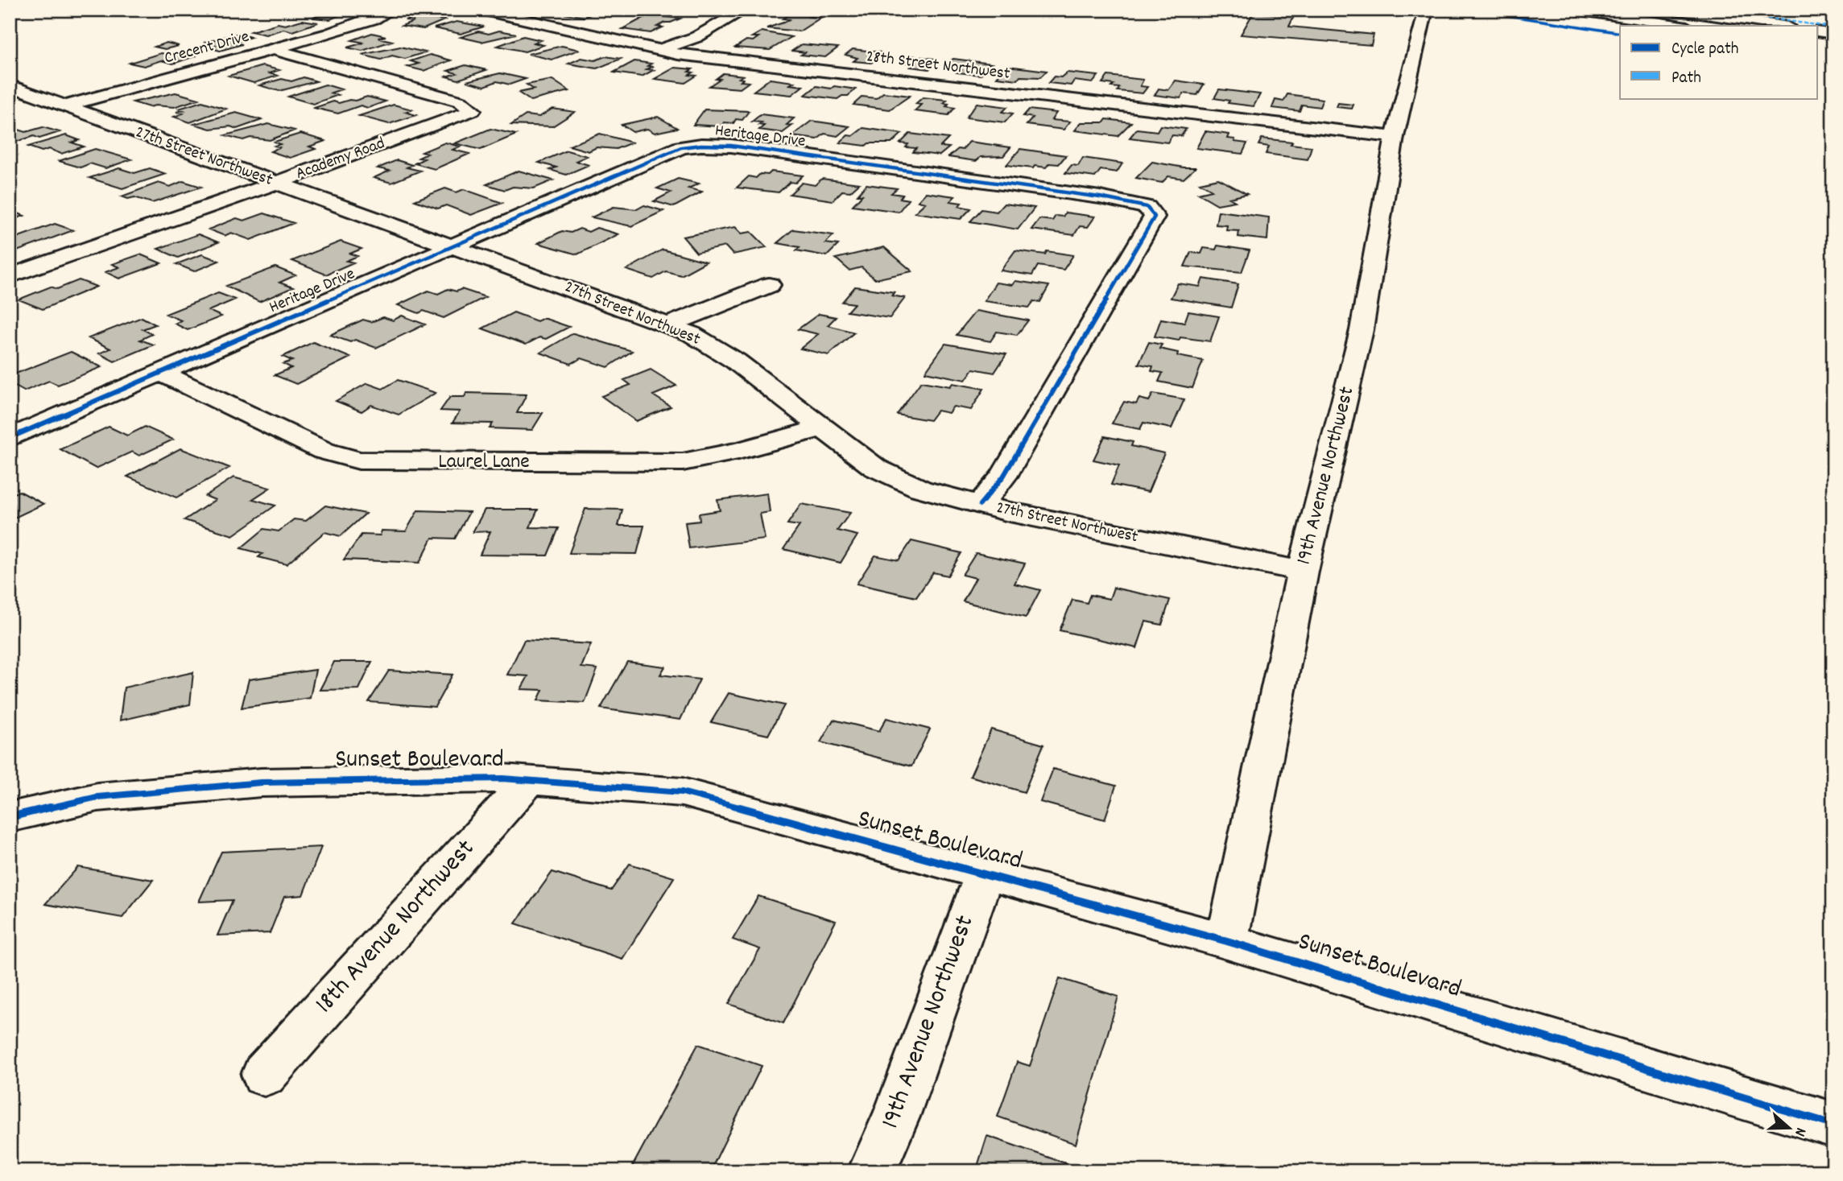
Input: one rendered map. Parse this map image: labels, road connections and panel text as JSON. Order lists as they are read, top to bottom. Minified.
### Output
{"streets":{"main road":["Crecent Drive","28th Street Northwest","Heritage Drive","27th Street Northwest","Academy Road","Laurel Lane","19th Avenue Northwest","Sunset Boulevard","18th Avenue Northwest"]},"crossings":[["Crecent Drive","27th Street Northwest"],["Crecent Drive","Academy Road"],["28th Street Northwest","19th Avenue Northwest"],["Heritage Drive","27th Street Northwest"],["Heritage Drive","Laurel Lane"],["27th Street Northwest","Academy Road"],["27th Street Northwest","Laurel Lane"],["27th Street Northwest","19th Avenue Northwest"],["19th Avenue Northwest","Sunset Boulevard"],["Sunset Boulevard","18th Avenue Northwest"]],"legend":["Cycle path","Path"],"north":"right"}
